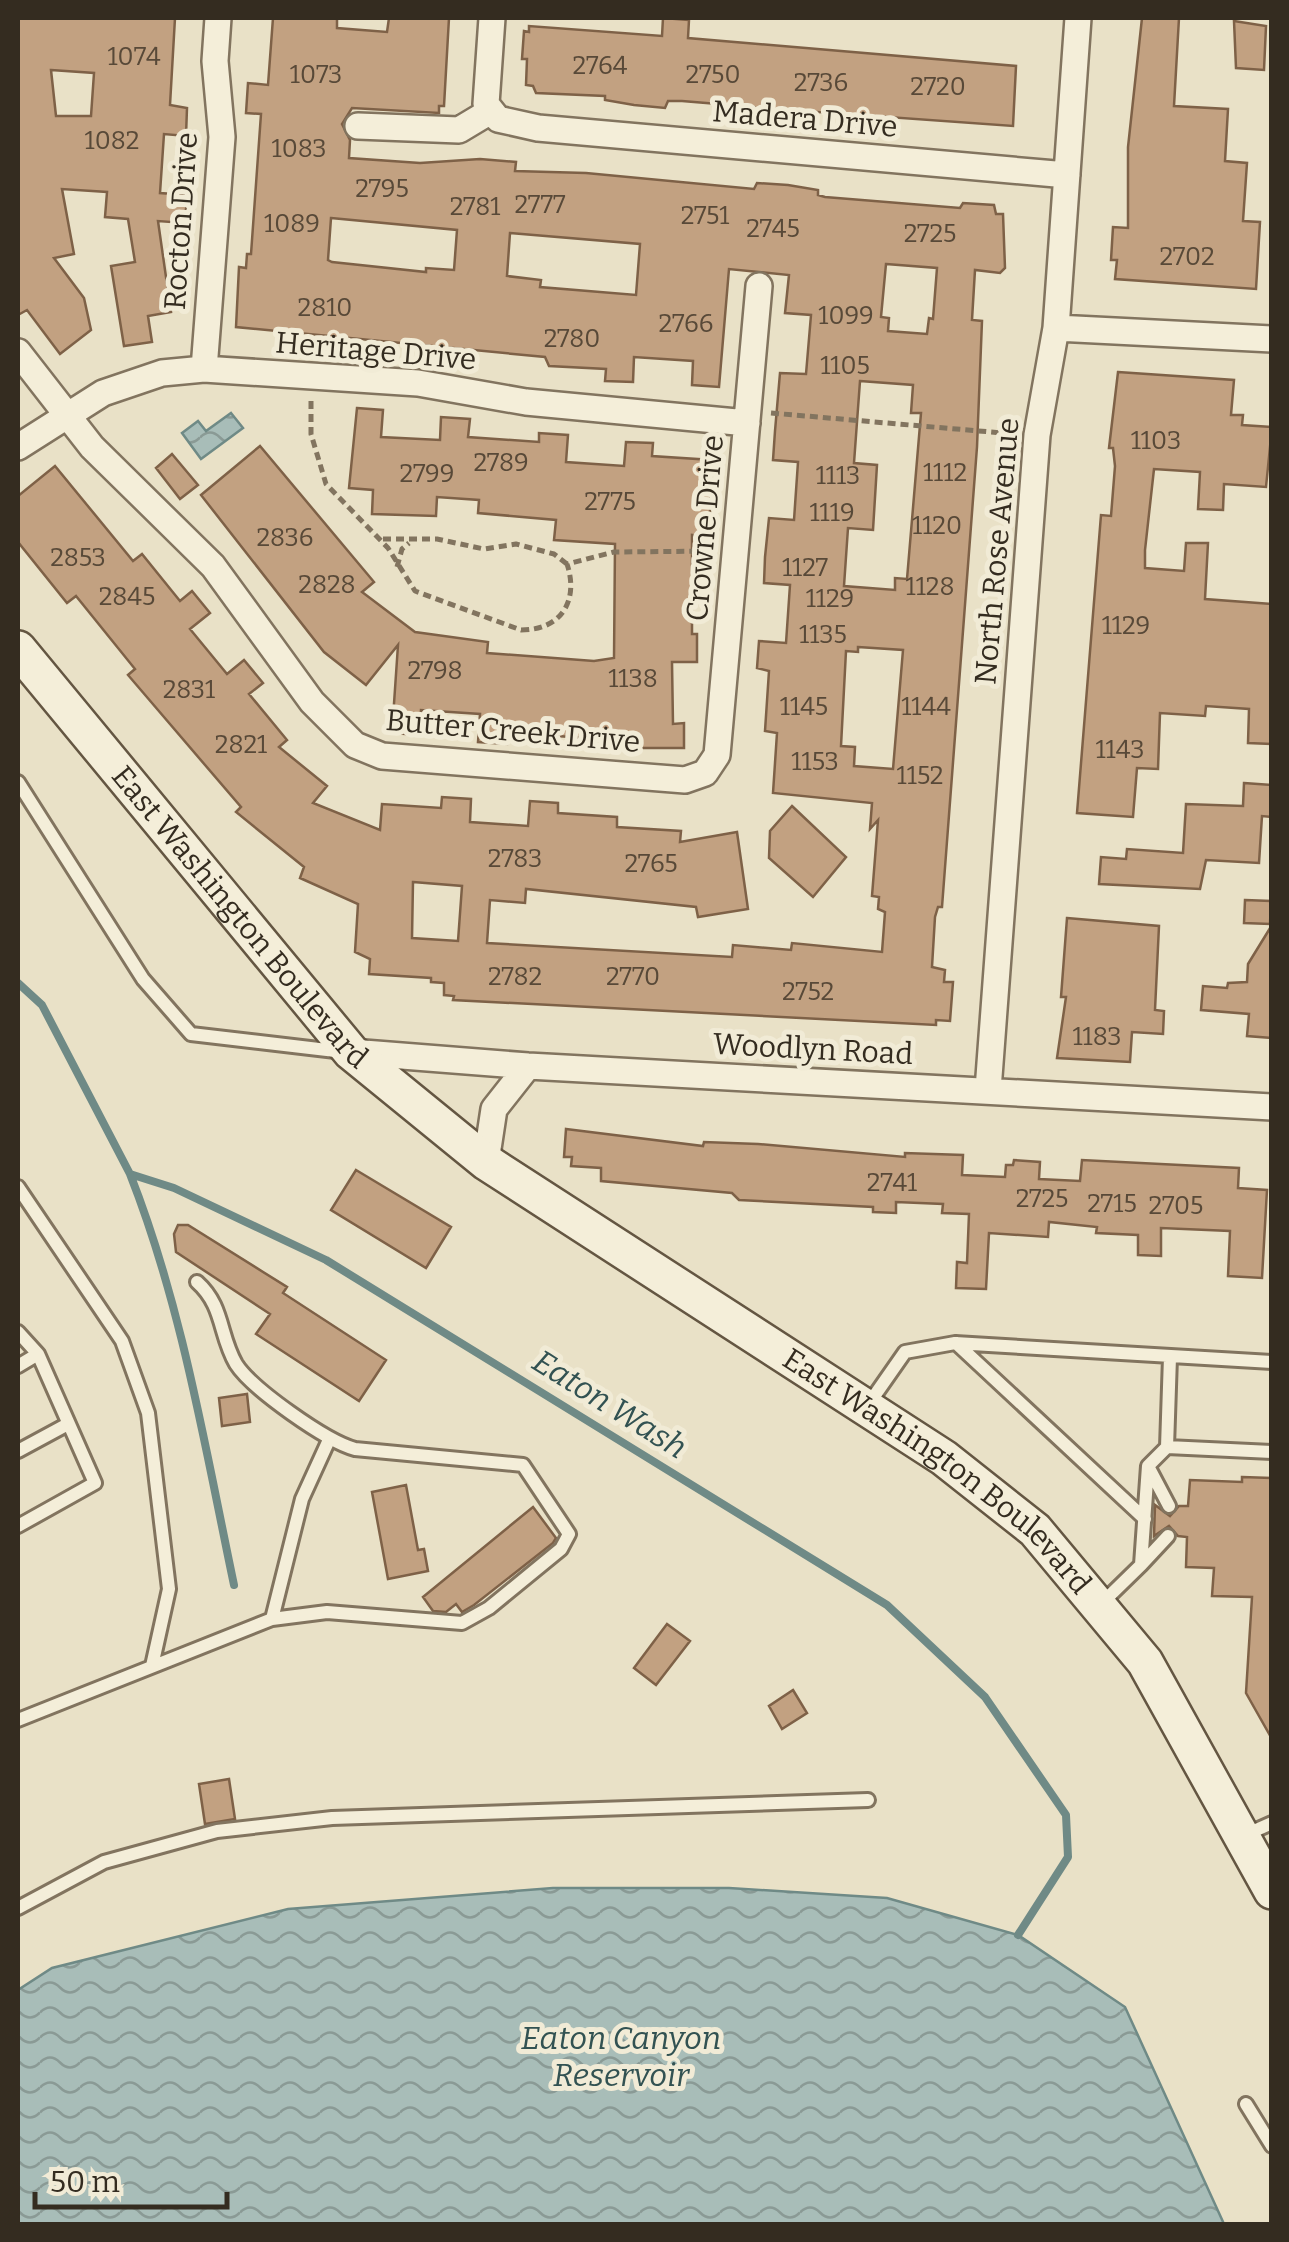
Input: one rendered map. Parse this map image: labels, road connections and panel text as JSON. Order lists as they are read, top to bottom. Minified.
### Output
{"streets":{"main road":["East Washington Boulevard"],"street":["Madera Drive","Rocton Drive","Heritage Drive","Crowne Drive","North Rose Avenue","Butter Creek Drive","Woodlyn Road"]},"crossings":[["Madera Drive","North Rose Avenue"],["Rocton Drive","Heritage Drive"],["Heritage Drive","Crowne Drive"],["Heritage Drive","Butter Creek Drive"],["Crowne Drive","Butter Creek Drive"],["North Rose Avenue","Woodlyn Road"],["East Washington Boulevard","Woodlyn Road"]],"water":["Eaton Wash","Eaton Canyon Reservoir"],"house_numbers":["1074","2764","1073","2750","2736","2720","1082","1083","2795","2777","2781","2751","1089","2745","2725","2702","2810","1099","2766","2780","1105","1103","2789","1112","2799","1113","2775","1119","1120","2836","2853","1127","2828","1128","2845","1129","1129","1135","2798","1138","2831","1145","1144","2821","1143","1153","1152","2783","2765","2782","2770","2752","1183","2741","2725","2715","2705"],"scale_bar":"50 m"}
